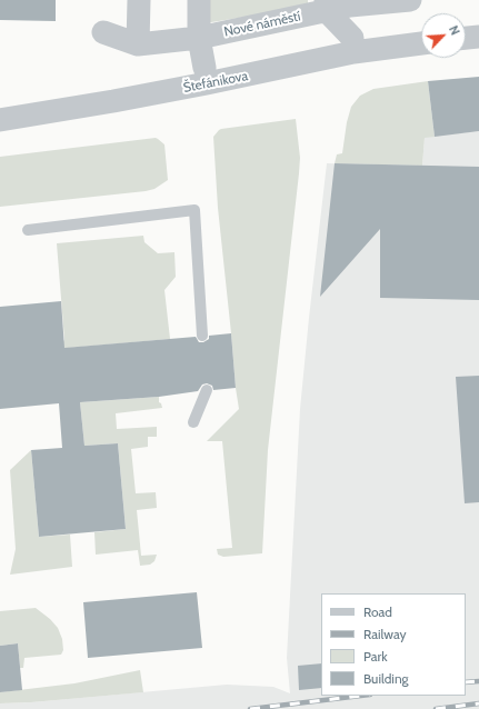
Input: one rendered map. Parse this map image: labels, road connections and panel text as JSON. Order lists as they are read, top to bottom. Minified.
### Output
{"streets":{"street":["Nové náměstí","Štefánikova"]},"legend":["Road","Railway","Park","Building"],"north":"top right"}
